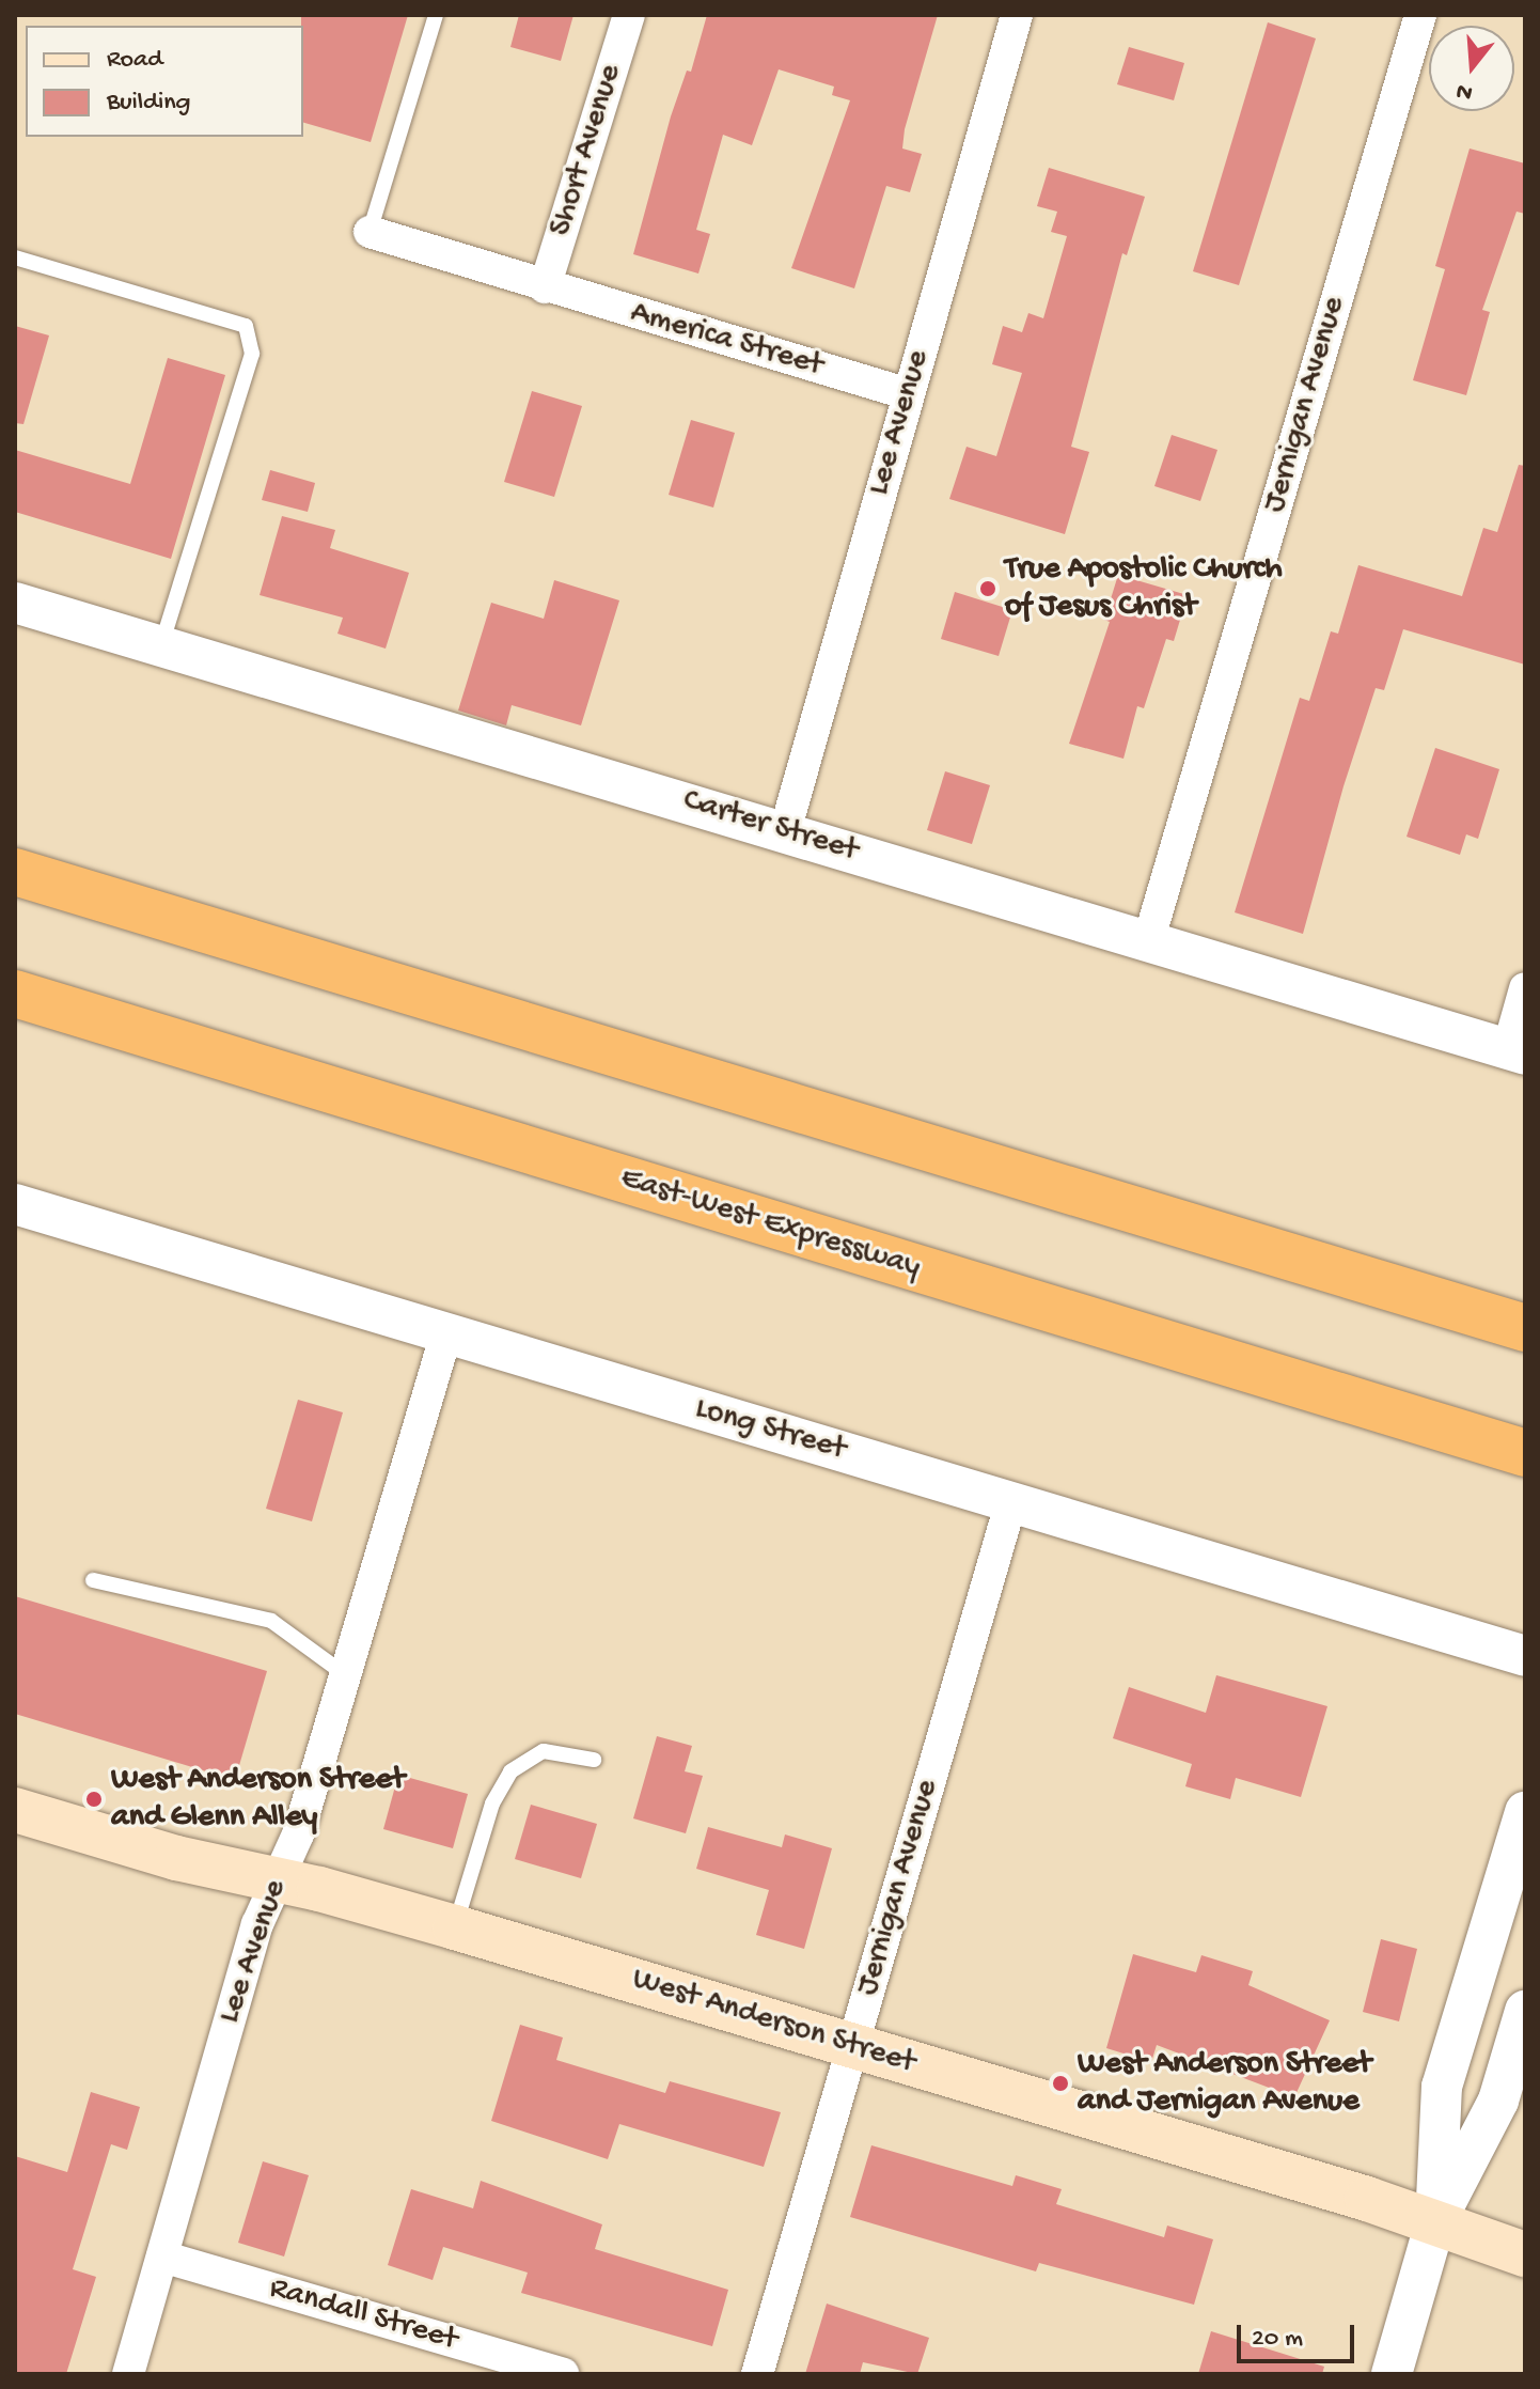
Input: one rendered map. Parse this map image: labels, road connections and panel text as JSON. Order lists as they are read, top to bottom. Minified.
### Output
{"streets":{"highway":["East-West Expressway"],"main road":["West Anderson Street"],"street":["Short Avenue","America Street","Jernigan Avenue","Lee Avenue","Carter Street","Long Street","Randall Street"]},"crossings":[["Short Avenue","America Street"],["America Street","Lee Avenue"],["Jernigan Avenue","Carter Street"],["Jernigan Avenue","Long Street"],["Jernigan Avenue","West Anderson Street"],["Lee Avenue","Carter Street"],["Lee Avenue","Long Street"],["Lee Avenue","West Anderson Street"],["Lee Avenue","Randall Street"]],"places":["True Apostolic Church of Jesus Christ","West Anderson Street and Glenn Alley","West Anderson Street and Jernigan Avenue"],"legend":["Road","Building"],"scale_bar":"20 m","north":"bottom"}
